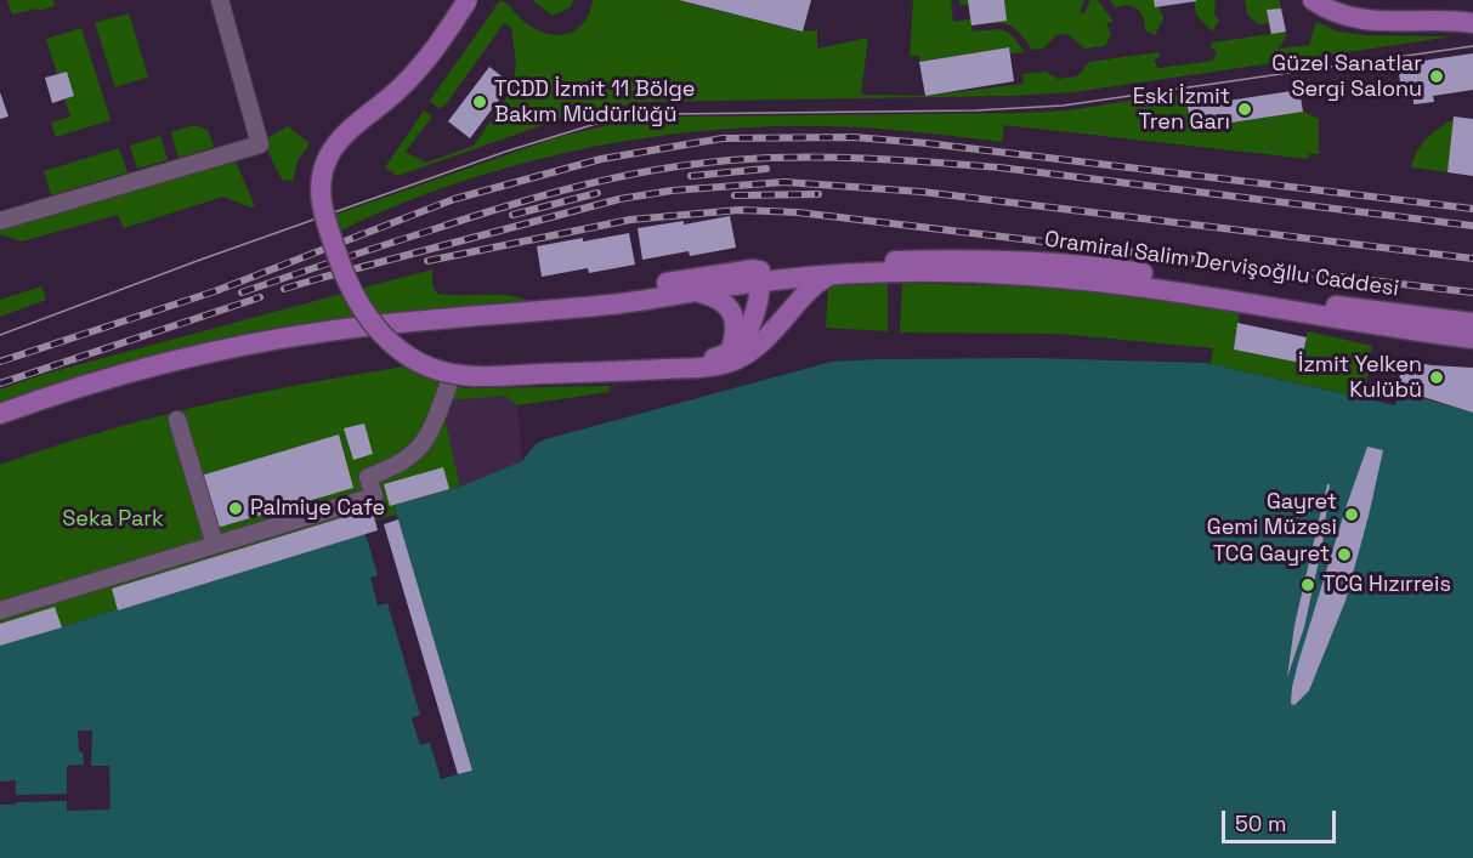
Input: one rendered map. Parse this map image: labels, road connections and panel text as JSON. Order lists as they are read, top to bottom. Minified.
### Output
{"streets":{"main road":["Oramiral Salim Dervişoğllu Caddesi"]},"parks":["Seka Park"],"places":["Güzel Sanatlar Sergi Salonu","TCDD İzmit 11 Bölge Bakım Müdürlüğü","Eski İzmit Tren Garı","İzmit Yelken Kulübü","Palmiye Cafe","Gayret Gemi Müzesi","TCG Gayret","TCG Hızırreis"],"scale_bar":"50 m"}
